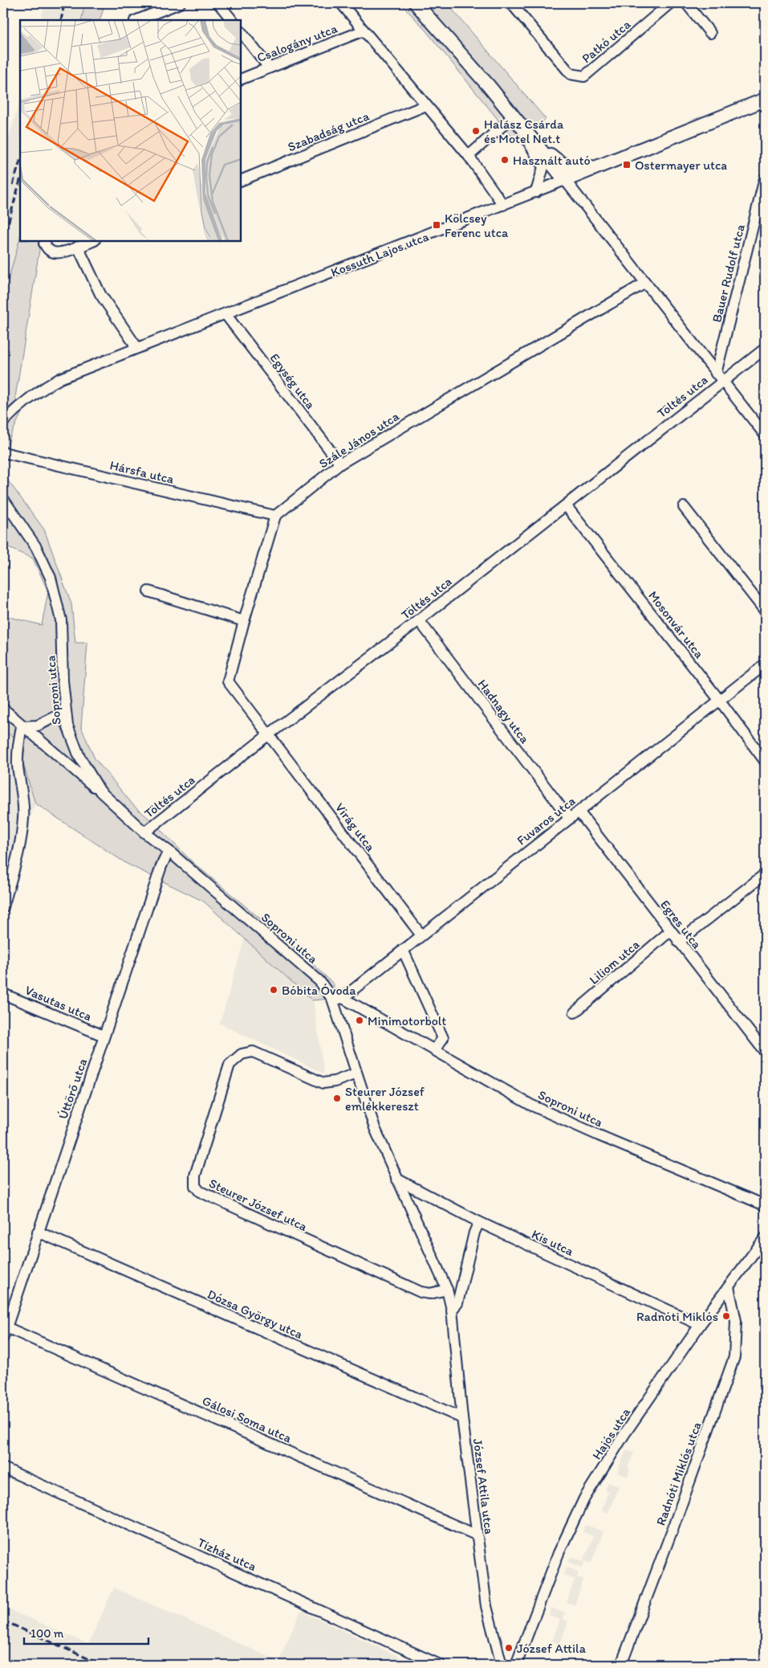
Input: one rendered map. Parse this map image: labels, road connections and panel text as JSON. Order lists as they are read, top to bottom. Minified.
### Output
{"streets":{"main road":["Kossuth Lajos utca"],"street":["Patkó utca","Csalogány utca","Szabadság utca","Bauer Rudolf utca","Egység utca","Töltés utca","Szále János utca","Hársfa utca","Mosonvár utca","Soproni utca","Hadnagy utca","Fuvaros utca","Virág utca","Egres utca","Liliom utca","Vasutas utca","Úttörő utca","Steurer József utca","Kis utca","Dózsa György utca","Gálosi Soma utca","Hajós utca","Radnóti Miklós utca","József Attila utca","Tízház utca"]},"crossings":[["Kossuth Lajos utca","Egység utca"],["Bauer Rudolf utca","Töltés utca"],["Egység utca","Szále János utca"],["Töltés utca","Mosonvár utca"],["Töltés utca","Soproni utca"],["Töltés utca","Hadnagy utca"],["Töltés utca","Virág utca"],["Szále János utca","Hársfa utca"],["Mosonvár utca","Fuvaros utca"],["Soproni utca","Fuvaros utca"],["Soproni utca","Úttörő utca"],["Soproni utca","József Attila utca"],["Hadnagy utca","Fuvaros utca"],["Fuvaros utca","Virág utca"],["Fuvaros utca","Egres utca"],["Fuvaros utca","József Attila utca"],["Egres utca","Liliom utca"],["Vasutas utca","Úttörő utca"],["Úttörő utca","Dózsa György utca"],["Úttörő utca","Gálosi Soma utca"],["Steurer József utca","József Attila utca"],["Kis utca","Hajós utca"],["Kis utca","József Attila utca"],["Dózsa György utca","József Attila utca"],["Gálosi Soma utca","József Attila utca"],["Hajós utca","Radnóti Miklós utca"]],"places":{"other":["Halász Csárda és Motel Net.t","Használt autó","Bóbita Óvoda","Minimotorbolt","Steurer József emlékkereszt","Radnóti Miklós","József Attila"],"transit":["Ostermayer utca","Kölcsey Ferenc utca"]},"scale_bar":"100 m"}
